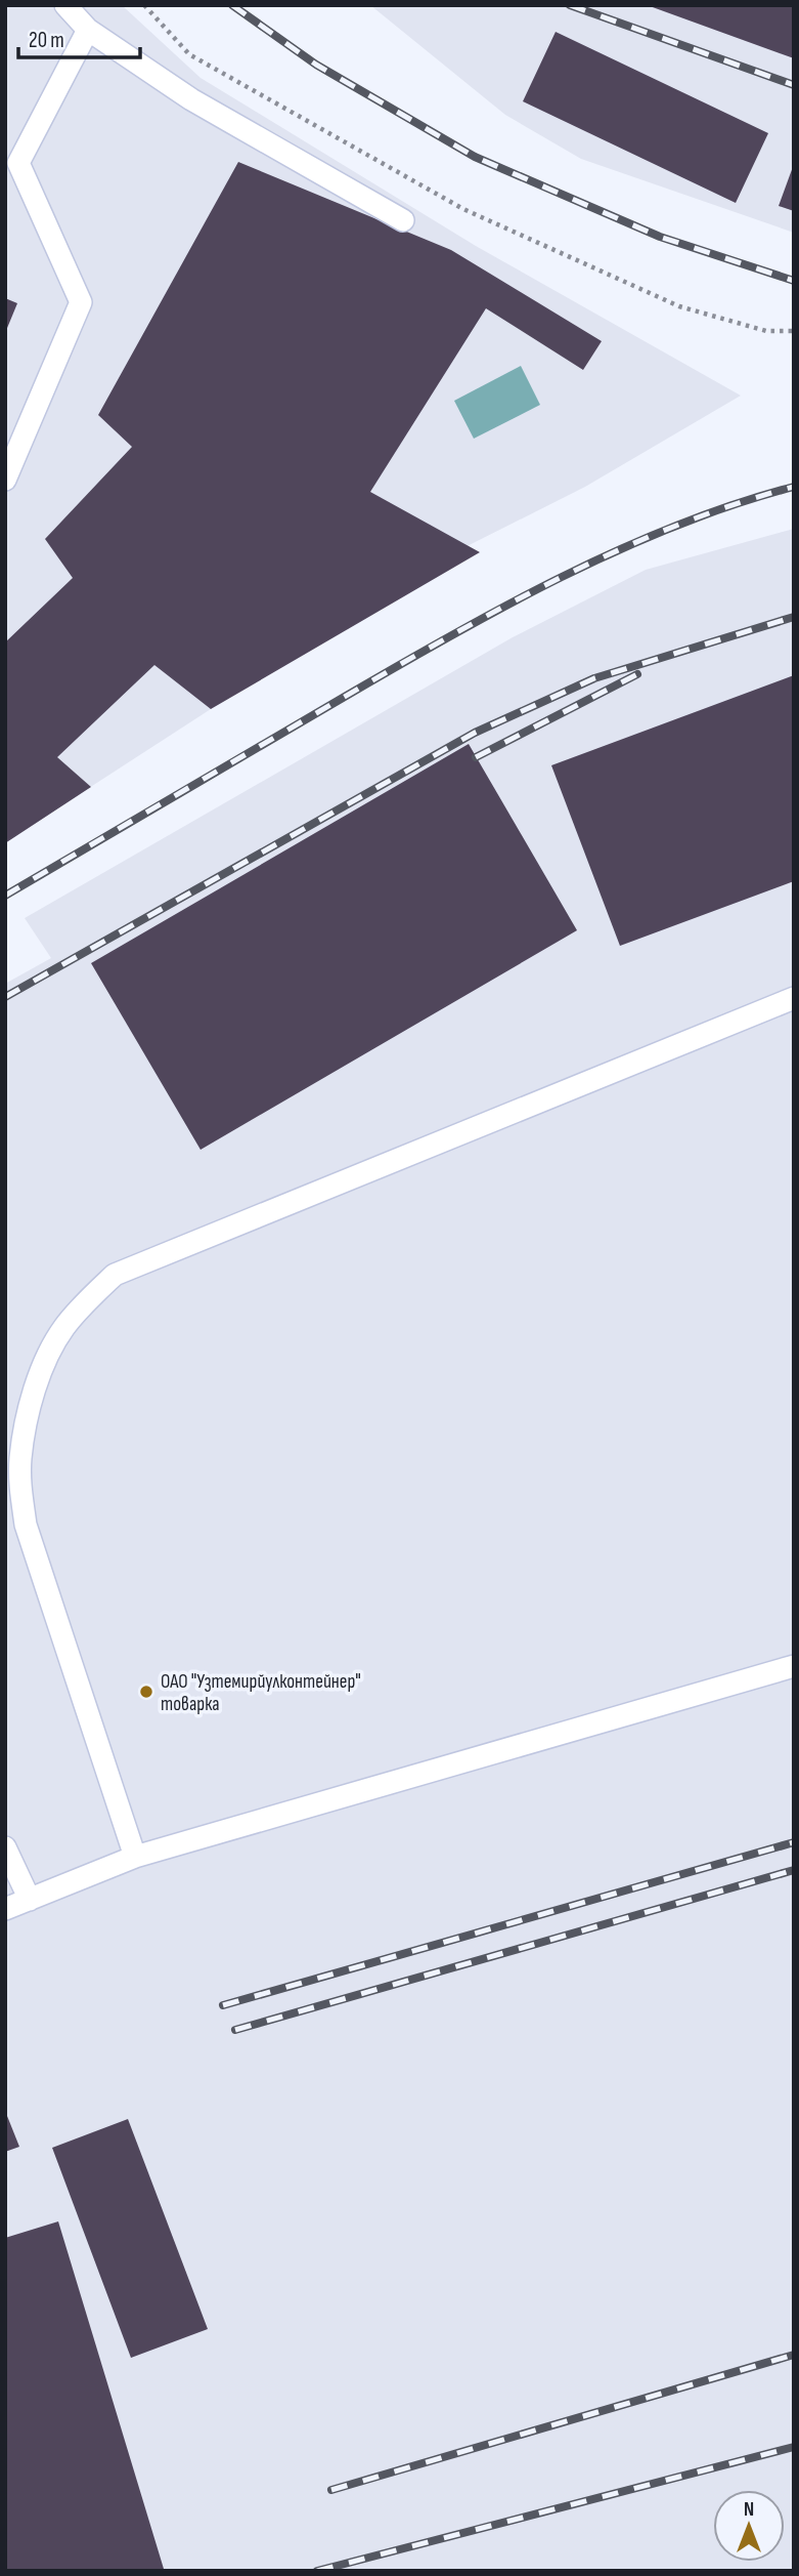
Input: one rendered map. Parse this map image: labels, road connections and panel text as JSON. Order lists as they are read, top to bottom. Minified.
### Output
{"places":["ОАО \"Узтемирйулконтейнер\" товарка"],"scale_bar":"20 m","north":"top"}
